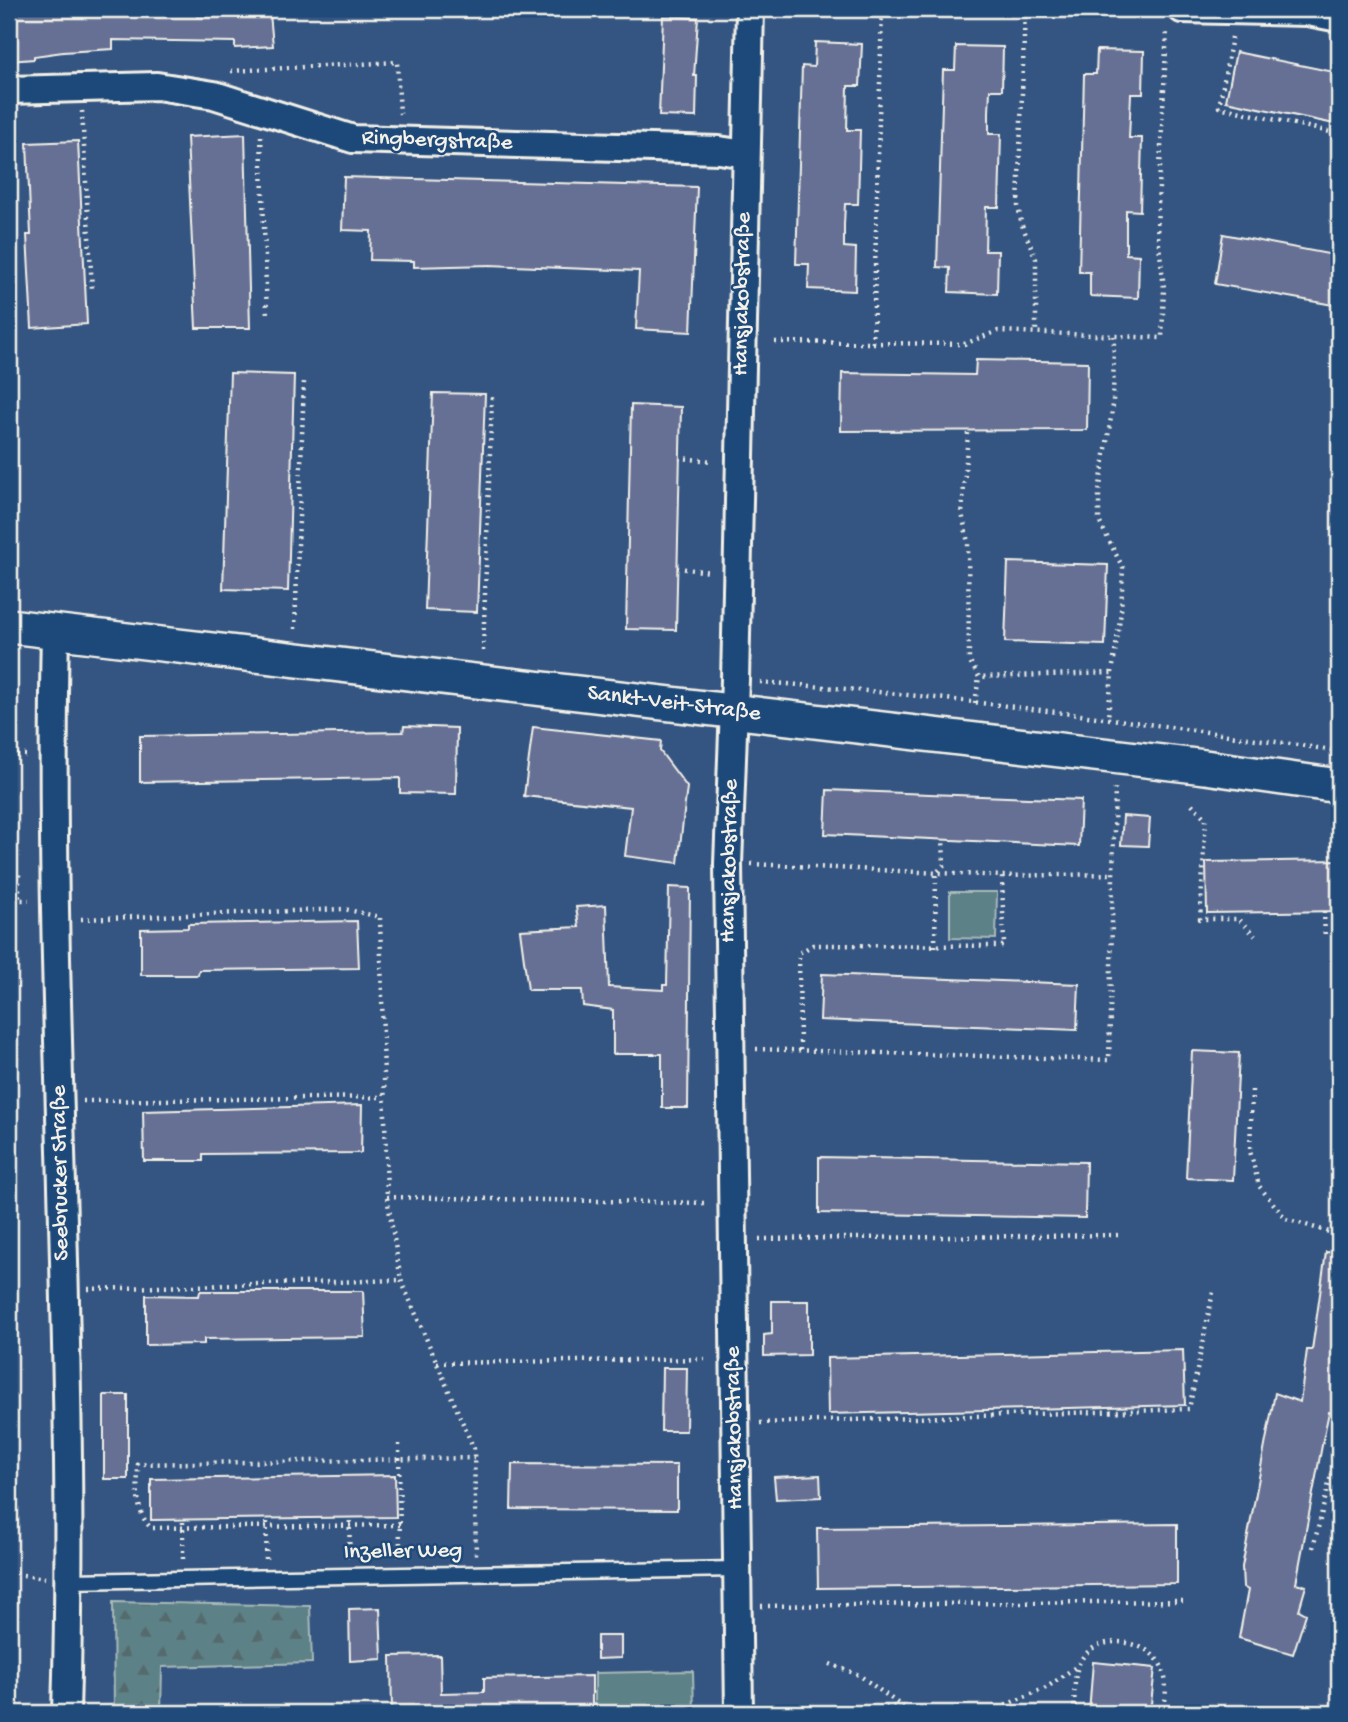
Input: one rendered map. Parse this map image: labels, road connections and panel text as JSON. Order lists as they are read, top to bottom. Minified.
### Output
{"streets":{"street":["Ringbergstraße","Hansjakobstraße","Sankt-Veit-Straße","Seebrucker Straße"],"lane":["Inzeller Weg"]},"crossings":[["Ringbergstraße","Hansjakobstraße"],["Hansjakobstraße","Sankt-Veit-Straße"],["Hansjakobstraße","Inzeller Weg"],["Sankt-Veit-Straße","Seebrucker Straße"],["Seebrucker Straße","Inzeller Weg"]]}
